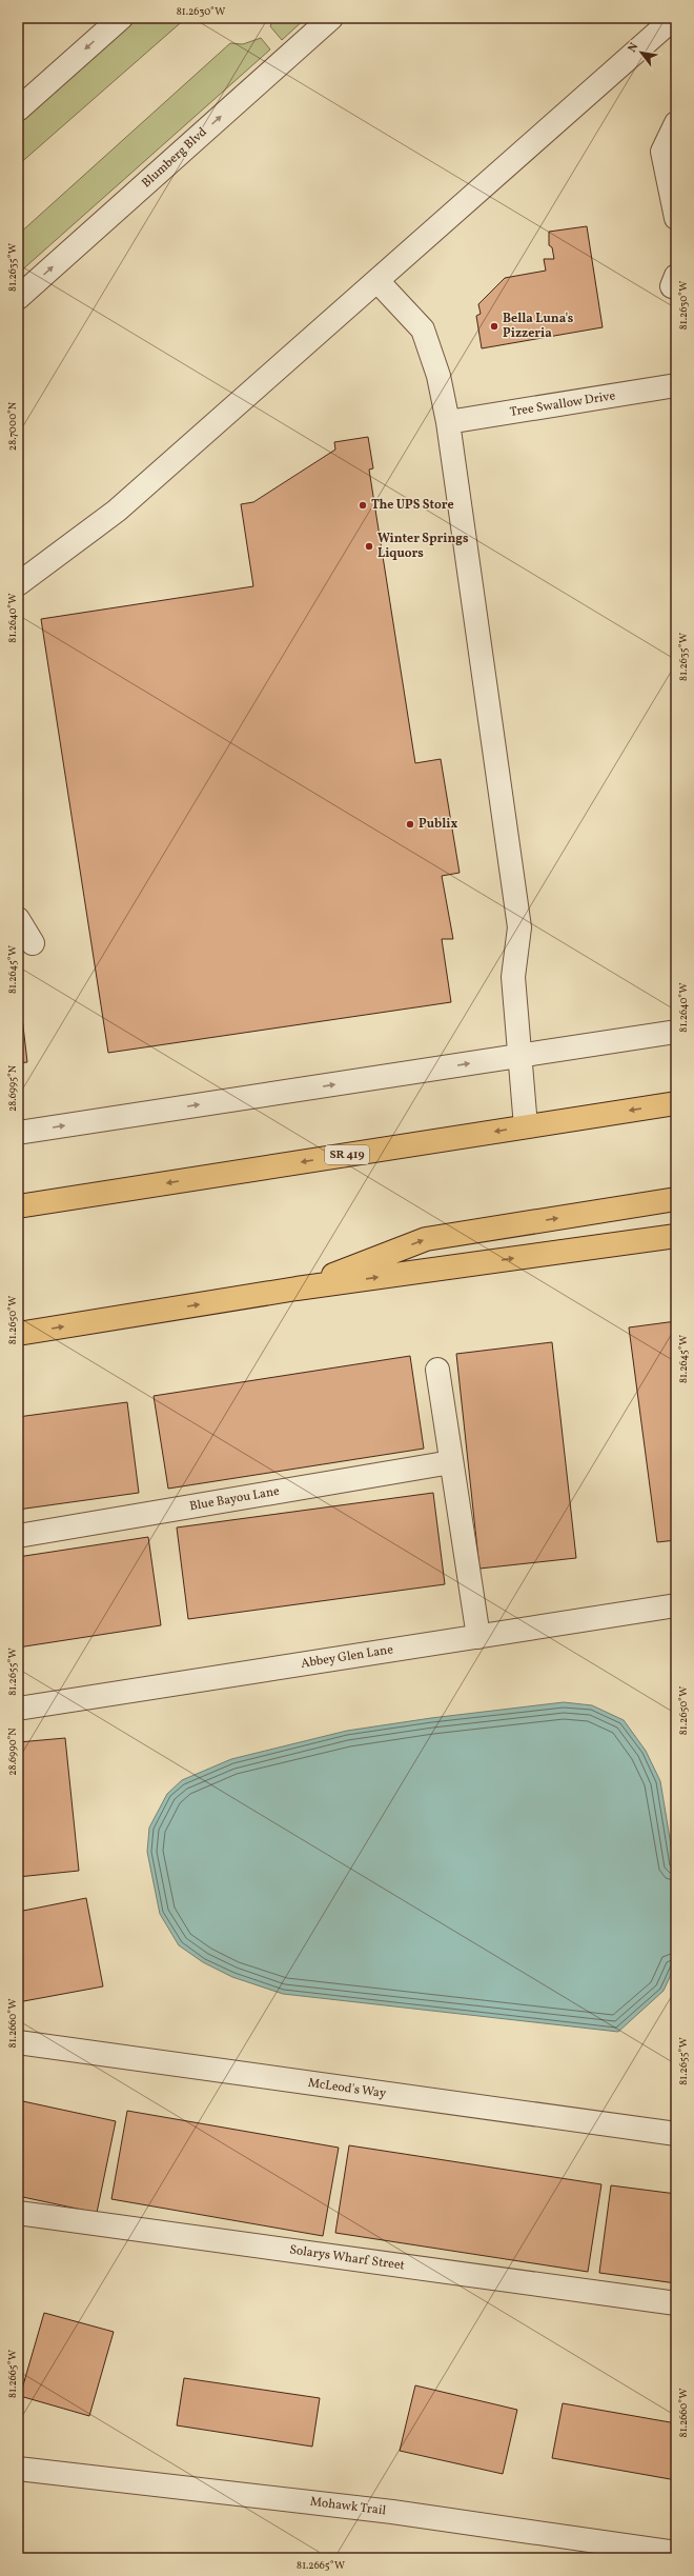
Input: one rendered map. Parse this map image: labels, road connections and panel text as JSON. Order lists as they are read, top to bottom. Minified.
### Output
{"streets":{"main road":["SR 419"],"street":["Blumberg Blvd","Tree Swallow Drive","Blue Bayou Lane","Abbey Glen Lane","McLeod's Way","Solarys Wharf Street","Mohawk Trail"]},"places":["Bella Luna's Pizzeria","The UPS Store","Winter Springs Liquors","Publix"],"north":"top left","coordinates":["81.2630°W","81.2635°W","28.7000°N","81.2640°W","81.2645°W","28.6995°N","81.2650°W","81.2655°W","28.6990°N","81.2660°W","81.2665°W"]}
